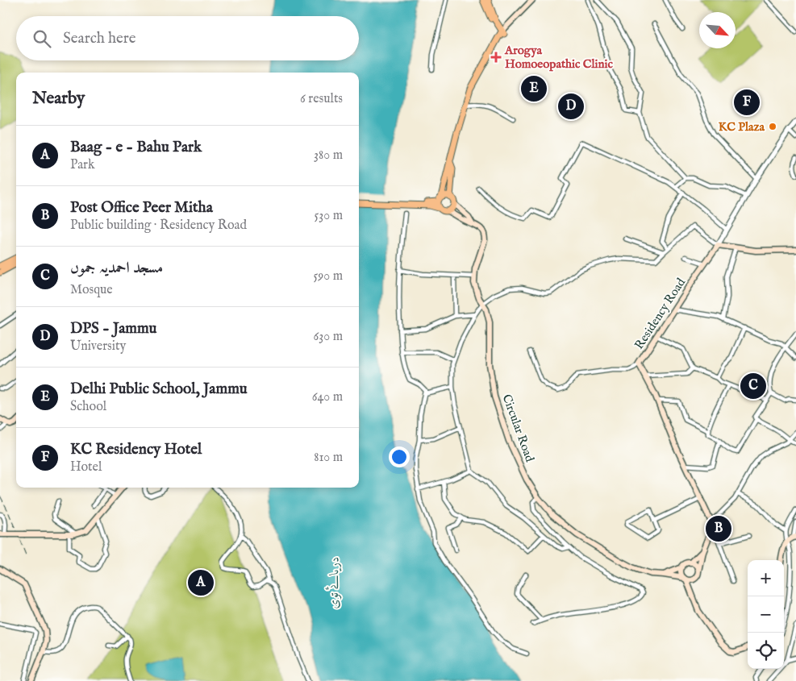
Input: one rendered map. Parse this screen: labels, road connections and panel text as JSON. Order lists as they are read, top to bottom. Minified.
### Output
{"streets":{"main road":["Residency Road","Circular Road"]},"water":["دریائے توی"],"places":{"health":["Arogya Homoeopathic Clinic"],"other":["KC Plaza"]},"north":"bottom right","page":{"search":"Search here","heading":["Nearby","6 results"],"pins":["E","F","D","C","B","A"],"list":[{"mark":"A","name":"Baag - e - Bahu Park","note":"Park","value":"380 m"},{"mark":"B","name":"Post Office Peer Mitha","note":"Public building · Residency Road","value":"530 m"},{"mark":"C","name":"مسجد احمدیہ جموں","note":"Mosque","value":"590 m"},{"mark":"D","name":"DPS - Jammu","note":"University","value":"630 m"},{"mark":"E","name":"Delhi Public School, Jammu","note":"School","value":"640 m"},{"mark":"F","name":"KC Residency Hotel","note":"Hotel","value":"810 m"}],"map_buttons":["+","−"]}}
